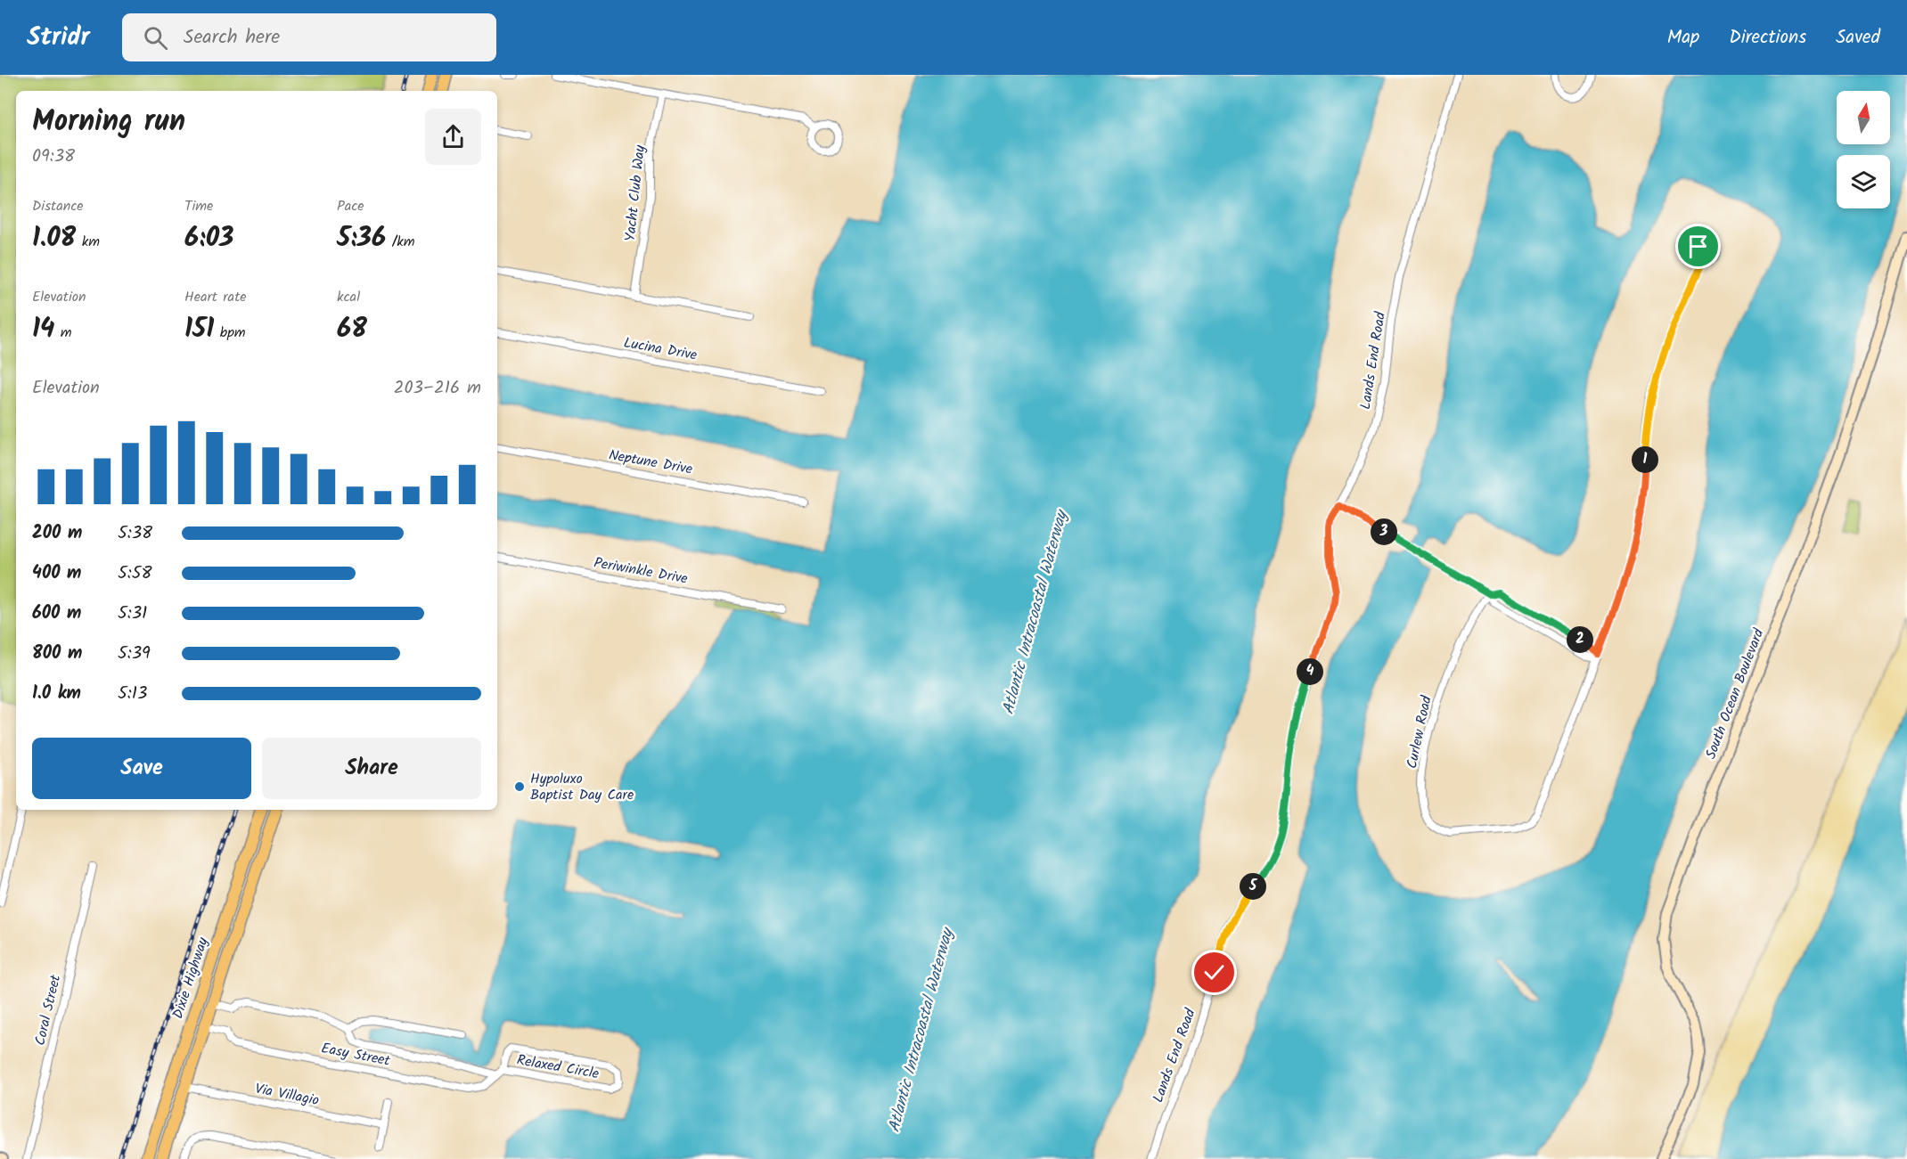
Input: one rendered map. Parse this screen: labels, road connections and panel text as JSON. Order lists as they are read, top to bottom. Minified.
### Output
{"streets":{"main road":["South Ocean Boulevard","Dixie Highway"],"street":["Yacht Club Way","Lucina Drive","Lands End Road","Neptune Drive","Periwinkle Drive","Curlew Road","Coral Street","Easy Street","Relaxed Circle","Via Villagio"]},"crossings":[["Dixie Highway","Easy Street"],["Dixie Highway","Via Villagio"],["Easy Street","Relaxed Circle"]],"water":["Atlantic Intracoastal Waterway"],"places":["Hypoluxo Baptist Day Care"],"north":"top","page":{"header":"Stridr","search":"Search here","nav":["Map","Directions","Saved"],"heading":["Morning run","09:38"],"stats":[["Distance","1.08 km"],["Time","6:03"],["Pace","5:36 /km"],["Elevation","14 m"],["Heart rate","151 bpm"],["kcal","68"]],"chart":["Elevation","203–216 m"],"pins":["1","3","2","4","5"],"list":[{"name":"200 m","note":"5:38"},{"name":"400 m","note":"5:58"},{"name":"600 m","note":"5:31"},{"name":"800 m","note":"5:39"},{"name":"1.0 km","note":"5:13"}],"buttons":["Save","Share"]}}
